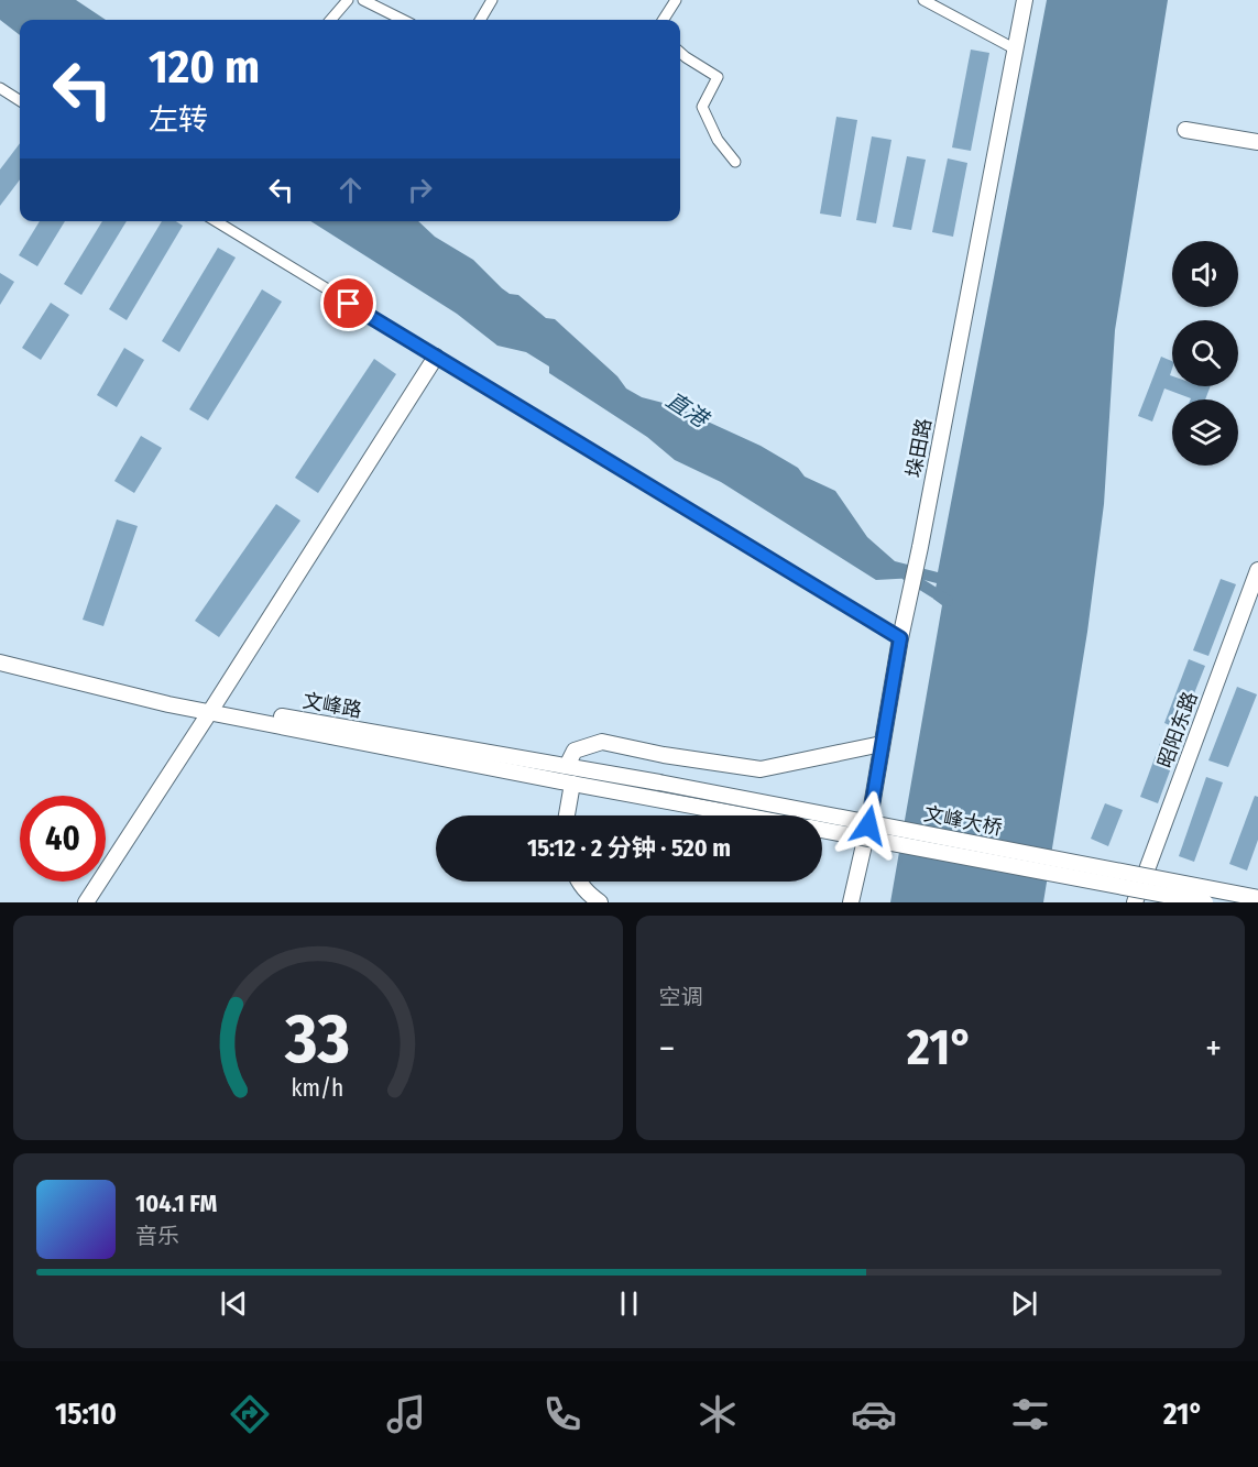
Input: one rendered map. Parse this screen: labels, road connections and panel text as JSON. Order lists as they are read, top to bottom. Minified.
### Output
{"streets":{"street":["垛田路","文峰路","昭阳东路","文峰大桥"]},"crossings":[["文峰路","文峰大桥"]],"water":["直港"],"page":{"turn":["120 m","左转"],"limit":"40","trip":"15:12 · 2 分钟 · 520 m","tile":"空调","heat":["−","21°","+"],"song":["104.1 FM","音乐"],"tabs":["15:10","21°"],"gauge":["33","km/h"]}}
